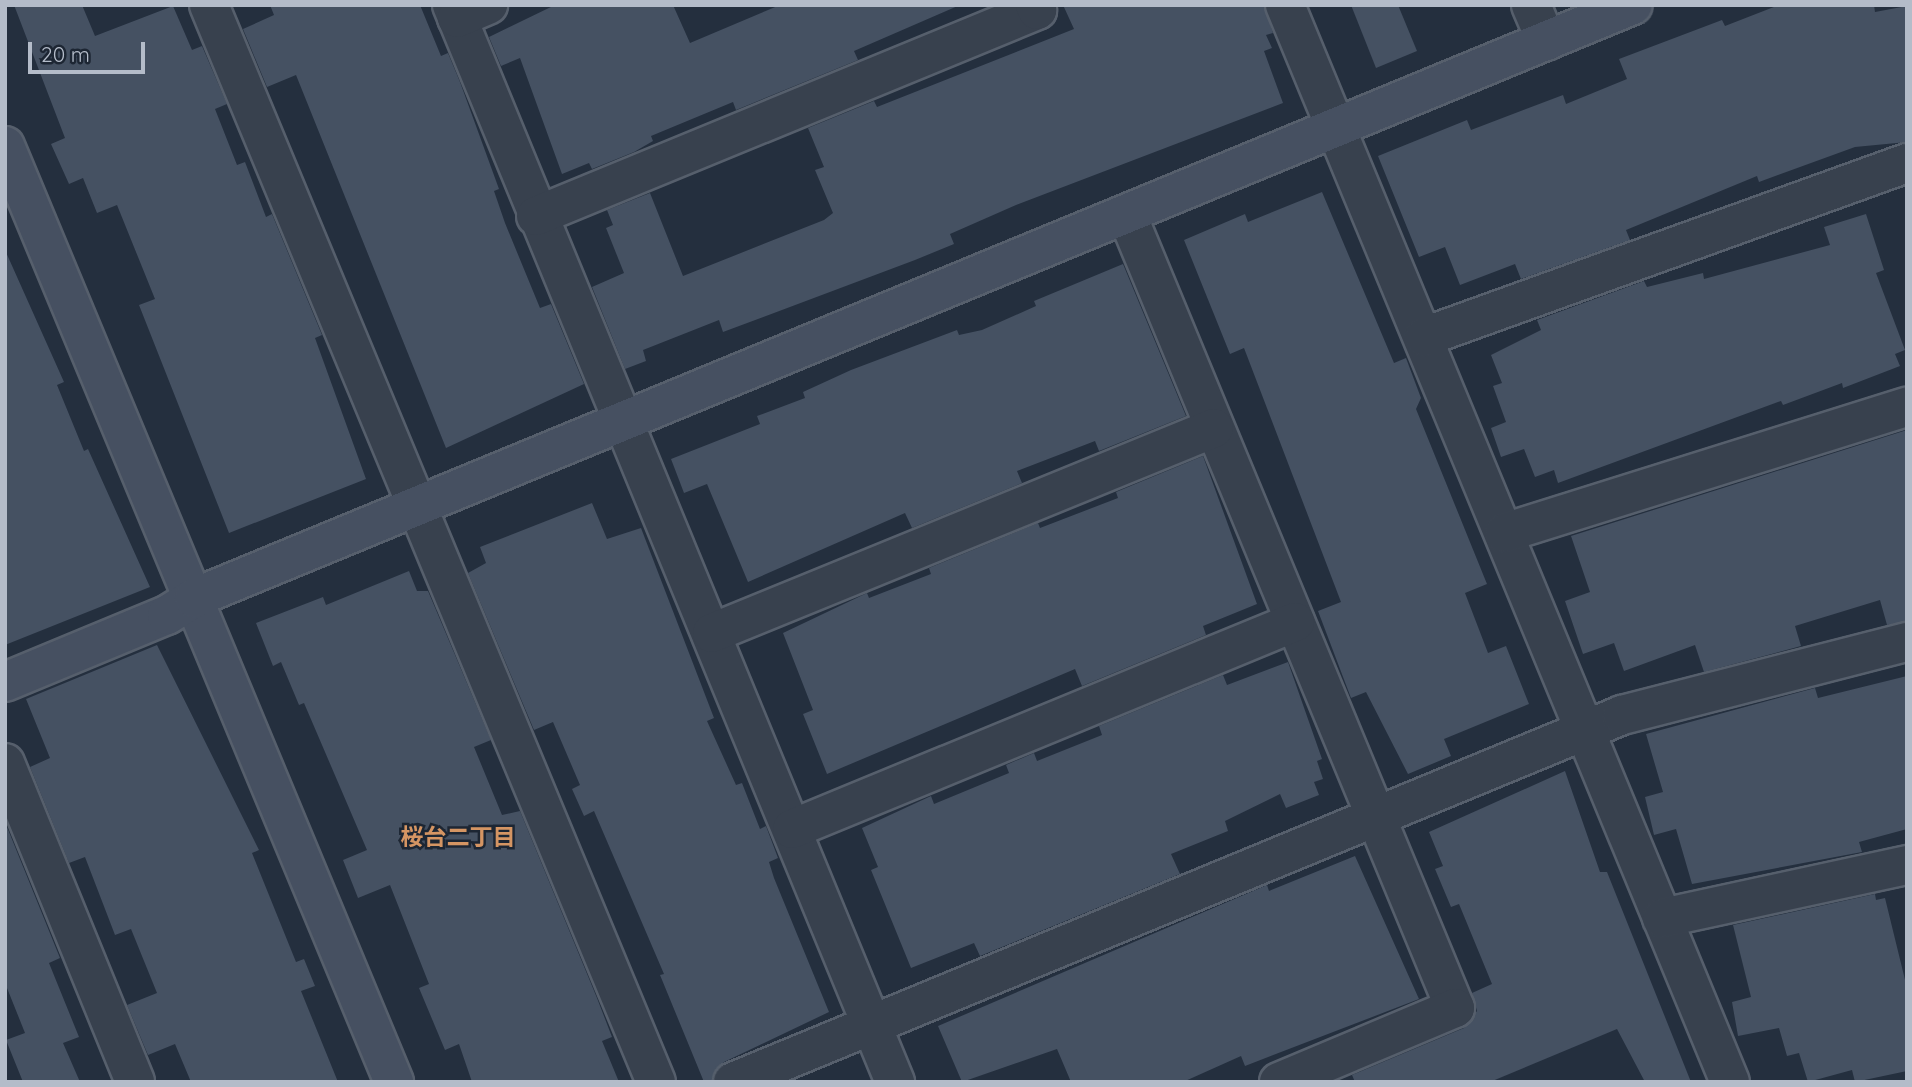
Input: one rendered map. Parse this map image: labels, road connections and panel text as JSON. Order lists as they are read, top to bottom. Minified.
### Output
{"districts":["桜台二丁目"],"scale_bar":"20 m"}
